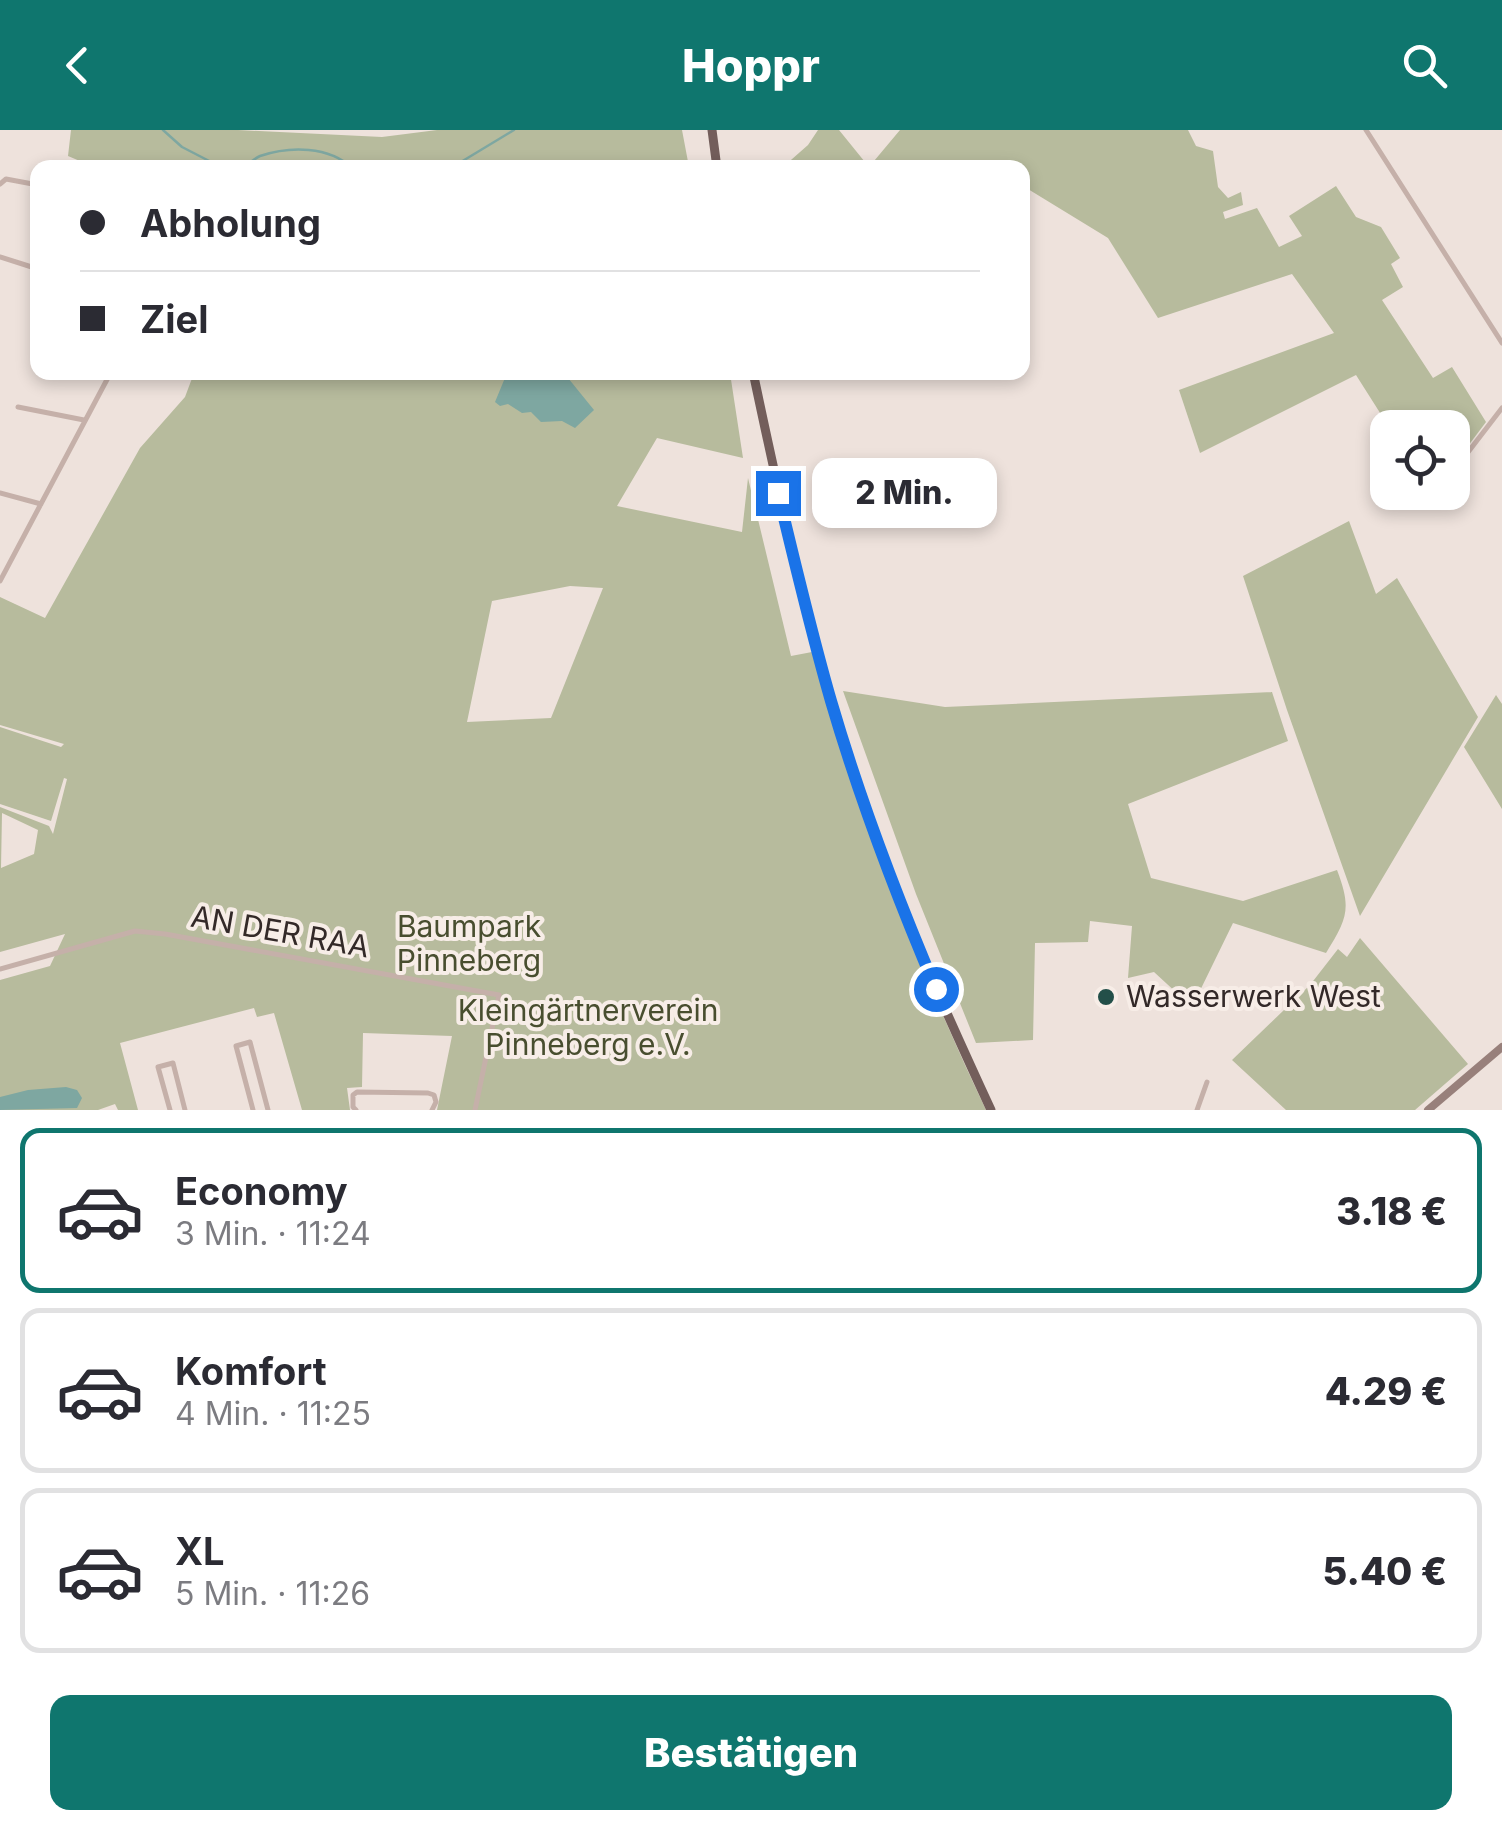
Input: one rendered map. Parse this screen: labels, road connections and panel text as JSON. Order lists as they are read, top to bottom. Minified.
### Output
{"streets":{"street":["AN DER RAA"]},"parks":["Baumpark Pinneberg","Kleingärtnerverein Pinneberg e.V."],"places":["Wasserwerk West"],"page":{"header":"Hoppr","banner":["Abholung","Ziel"],"bubble":"2 Min.","list":[{"name":"Economy","note":"3 Min. · 11:24","value":"3.18 €"},{"name":"Komfort","note":"4 Min. · 11:25","value":"4.29 €"},{"name":"XL","note":"5 Min. · 11:26","value":"5.40 €"}],"buttons":"Bestätigen"}}
